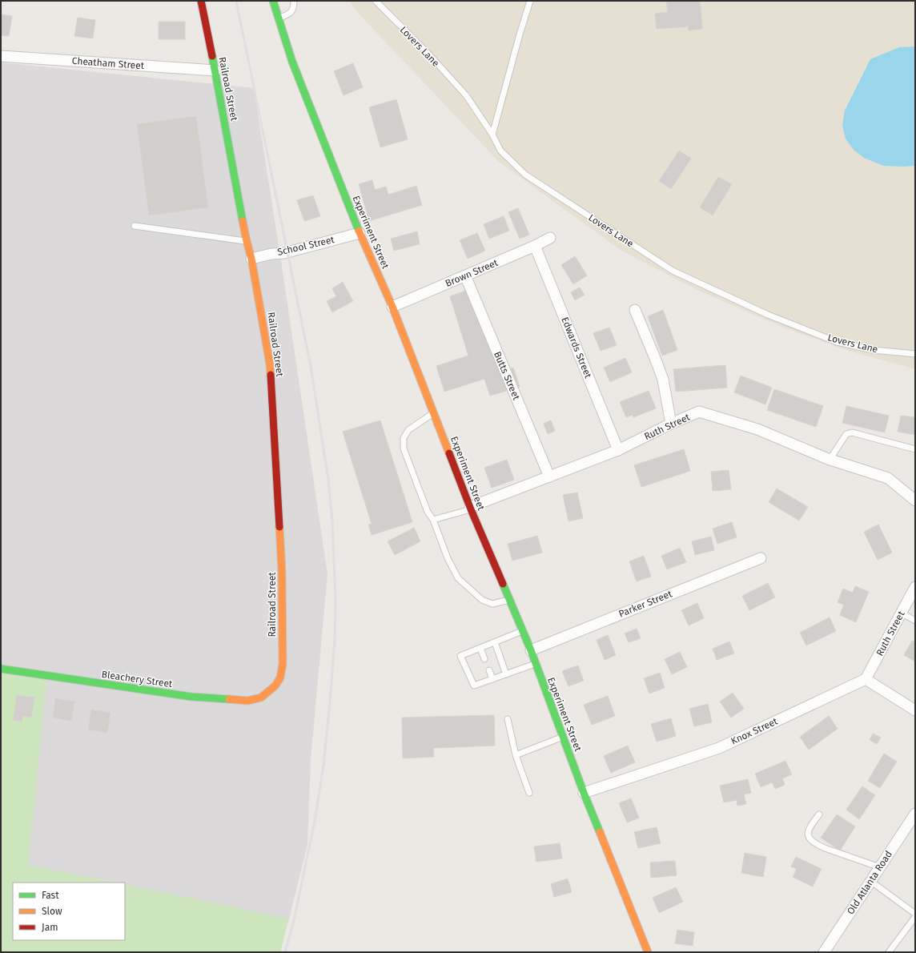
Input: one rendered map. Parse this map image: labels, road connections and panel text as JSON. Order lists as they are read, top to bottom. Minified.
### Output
{"streets":{"main road":["Railroad Street","Experiment Street","Bleachery Street"],"street":["Cheatham Street","School Street","Brown Street","Edwards Street","Butts Street","Ruth Street","Parker Street","Knox Street","Old Atlanta Road"],"lane":["Lovers Lane"]},"crossings":[["Cheatham Street","Railroad Street"],["Railroad Street","School Street"],["Railroad Street","Bleachery Street"],["Experiment Street","School Street"],["Experiment Street","Brown Street"],["Experiment Street","Ruth Street"],["Experiment Street","Parker Street"],["Experiment Street","Knox Street"],["Brown Street","Edwards Street"],["Brown Street","Butts Street"],["Edwards Street","Ruth Street"],["Butts Street","Ruth Street"],["Ruth Street","Knox Street"]],"legend":["Fast","Slow","Jam"]}
